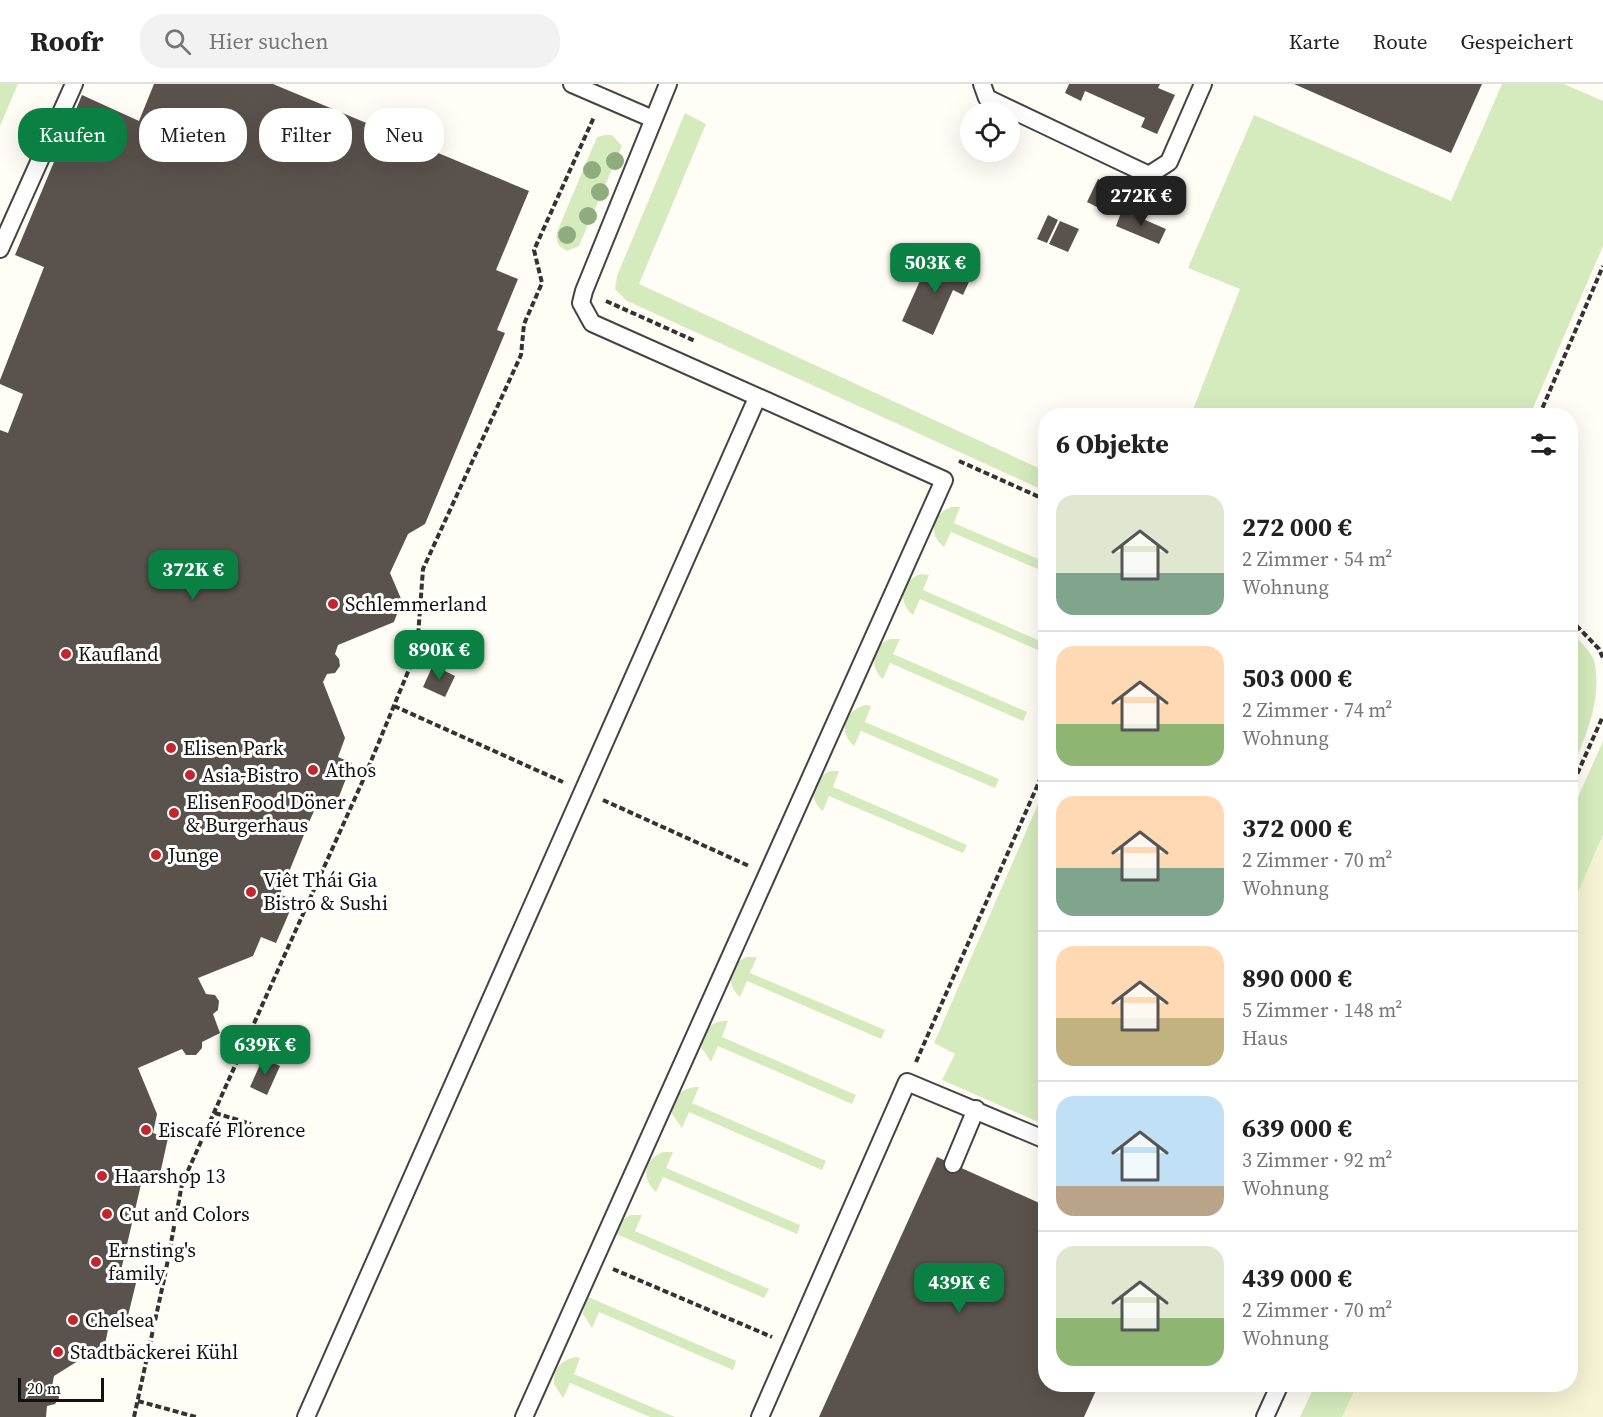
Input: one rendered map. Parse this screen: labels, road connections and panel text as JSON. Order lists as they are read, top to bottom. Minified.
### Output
{"places":["Schlemmerland","Kaufland","Elisen Park","Athos","Asia-Bistro","ElisenFood Döner & Burgerhaus","Junge","Viêt Thái Gia Bistro & Sushi","Eiscafé Florence","Haarshop 13","Cut and Colors","Ernsting's family","Chelsea","Stadtbäckerei Kühl"],"scale_bar":"20 m","page":{"header":"Roofr","search":"Hier suchen","nav":["Karte","Route","Gespeichert"],"chip":["Kaufen","Mieten","Filter","Neu"],"price":["272K €","503K €","372K €","890K €","639K €","439K €"],"heading":"6 Objekte","list":[{"name":"272 000 €","note":"2 Zimmer · 54 m² · Wohnung"},{"name":"503 000 €","note":"2 Zimmer · 74 m² · Wohnung"},{"name":"372 000 €","note":"2 Zimmer · 70 m² · Wohnung"},{"name":"890 000 €","note":"5 Zimmer · 148 m² · Haus"},{"name":"639 000 €","note":"3 Zimmer · 92 m² · Wohnung"},{"name":"439 000 €","note":"2 Zimmer · 70 m² · Wohnung"}],"scale":"20 m"}}
